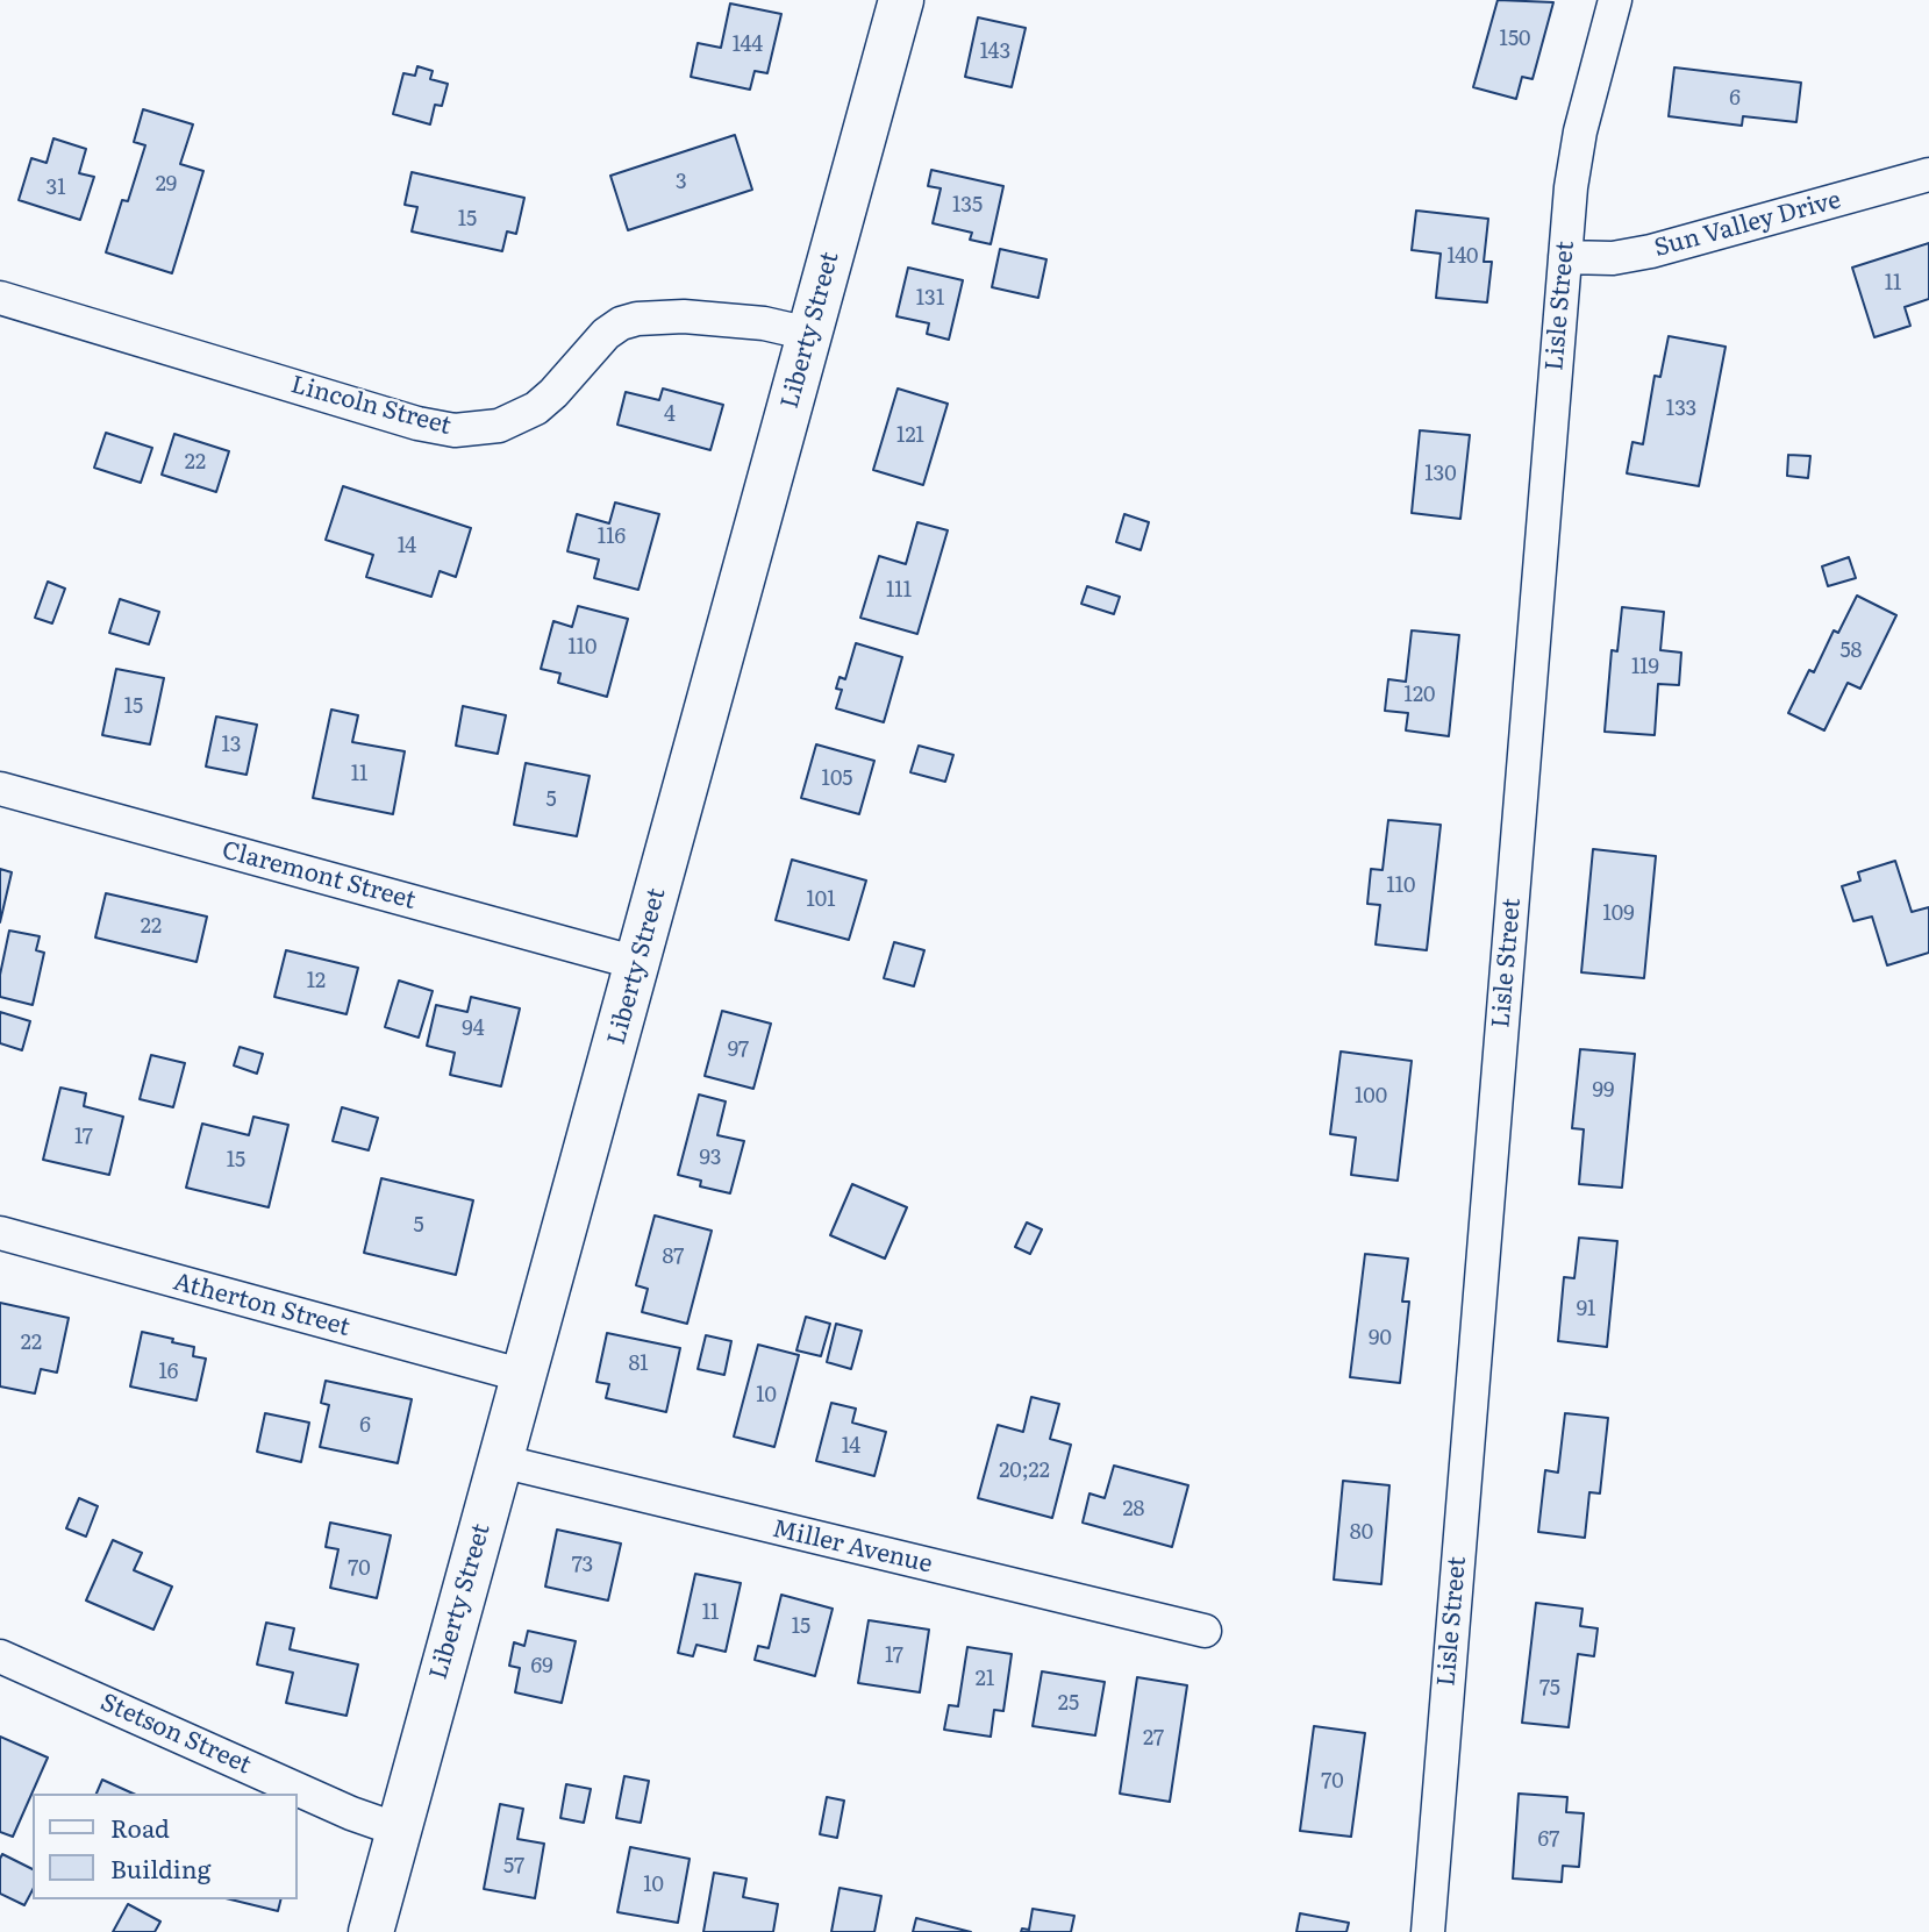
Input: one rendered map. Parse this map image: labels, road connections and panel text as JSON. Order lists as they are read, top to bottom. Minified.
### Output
{"streets":{"main road":["Liberty Street"],"street":["Sun Valley Drive","Lisle Street","Lincoln Street","Claremont Street","Atherton Street","Miller Avenue","Stetson Street"]},"crossings":[["Sun Valley Drive","Lisle Street"],["Liberty Street","Lincoln Street"],["Liberty Street","Claremont Street"],["Liberty Street","Atherton Street"],["Liberty Street","Miller Avenue"],["Liberty Street","Stetson Street"]],"house_numbers":["150","144","143","6","3","29","31","135","15","140","11","131","133","4","121","22","130","116","14","111","110","58","119","120","15","13","11","105","5","110","101","109","22","12","94","97","99","100","17","93","15","5","87","91","90","22","81","16","10","6","14","20;22","28","80","73","70","11","15","17","69","21","75","25","27","70","67","57","10"],"legend":["Road","Building"]}
